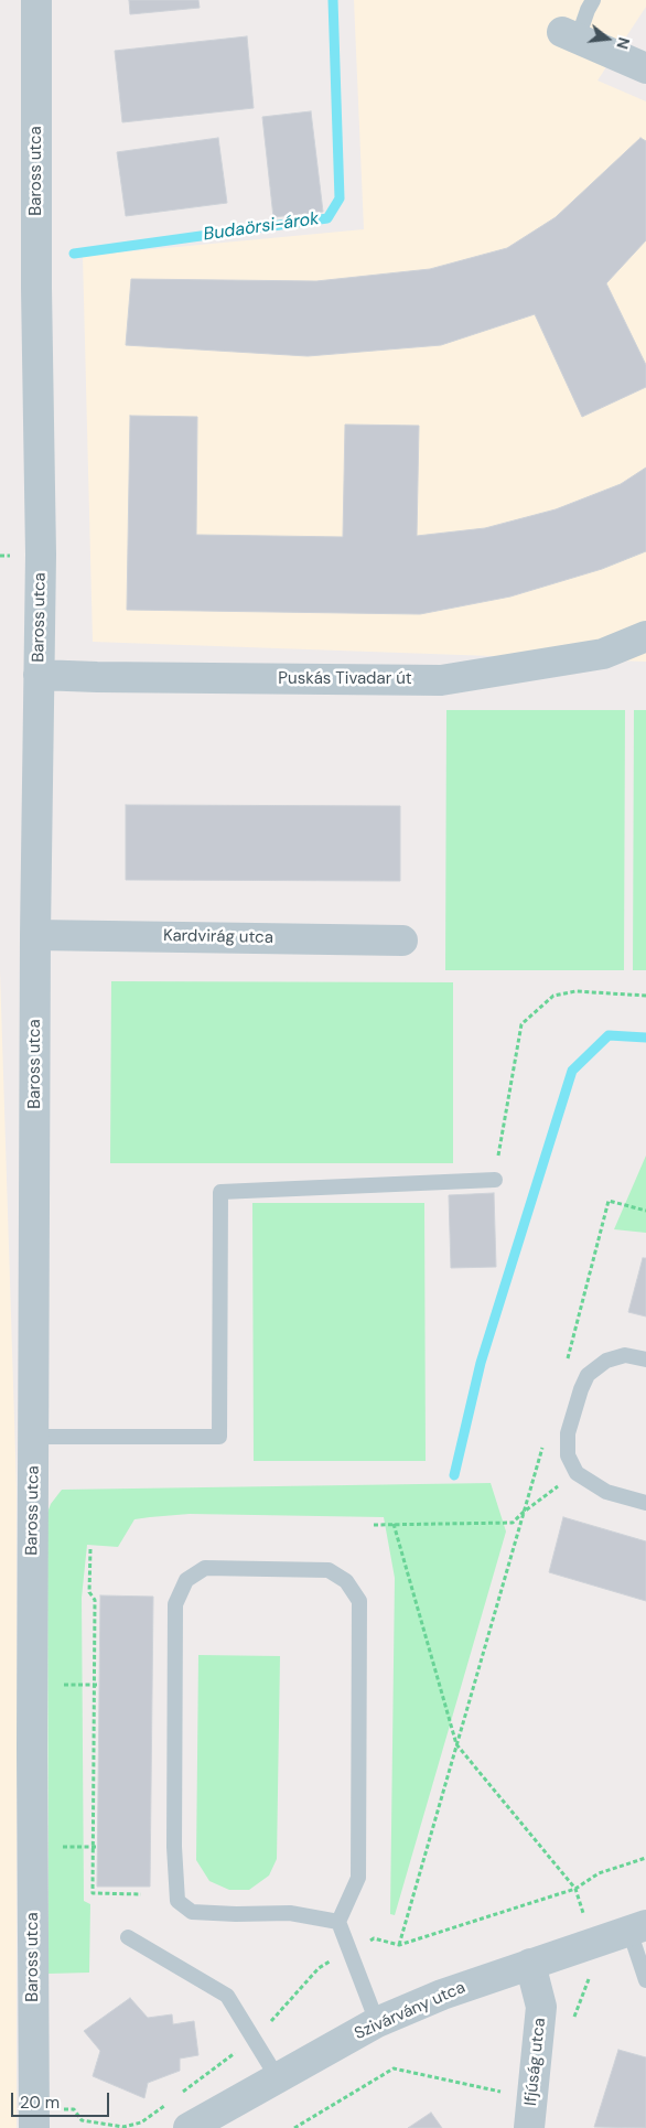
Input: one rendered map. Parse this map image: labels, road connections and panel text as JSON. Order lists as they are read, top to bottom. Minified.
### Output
{"streets":{"street":["Baross utca","Puskás Tivadar út","Kardvirág utca","Szivárvány utca","Ifjúság utca"]},"crossings":[["Baross utca","Puskás Tivadar út"],["Baross utca","Kardvirág utca"],["Szivárvány utca","Ifjúság utca"]],"water":["Budaörsi-árok"],"scale_bar":"20 m","north":"right"}
